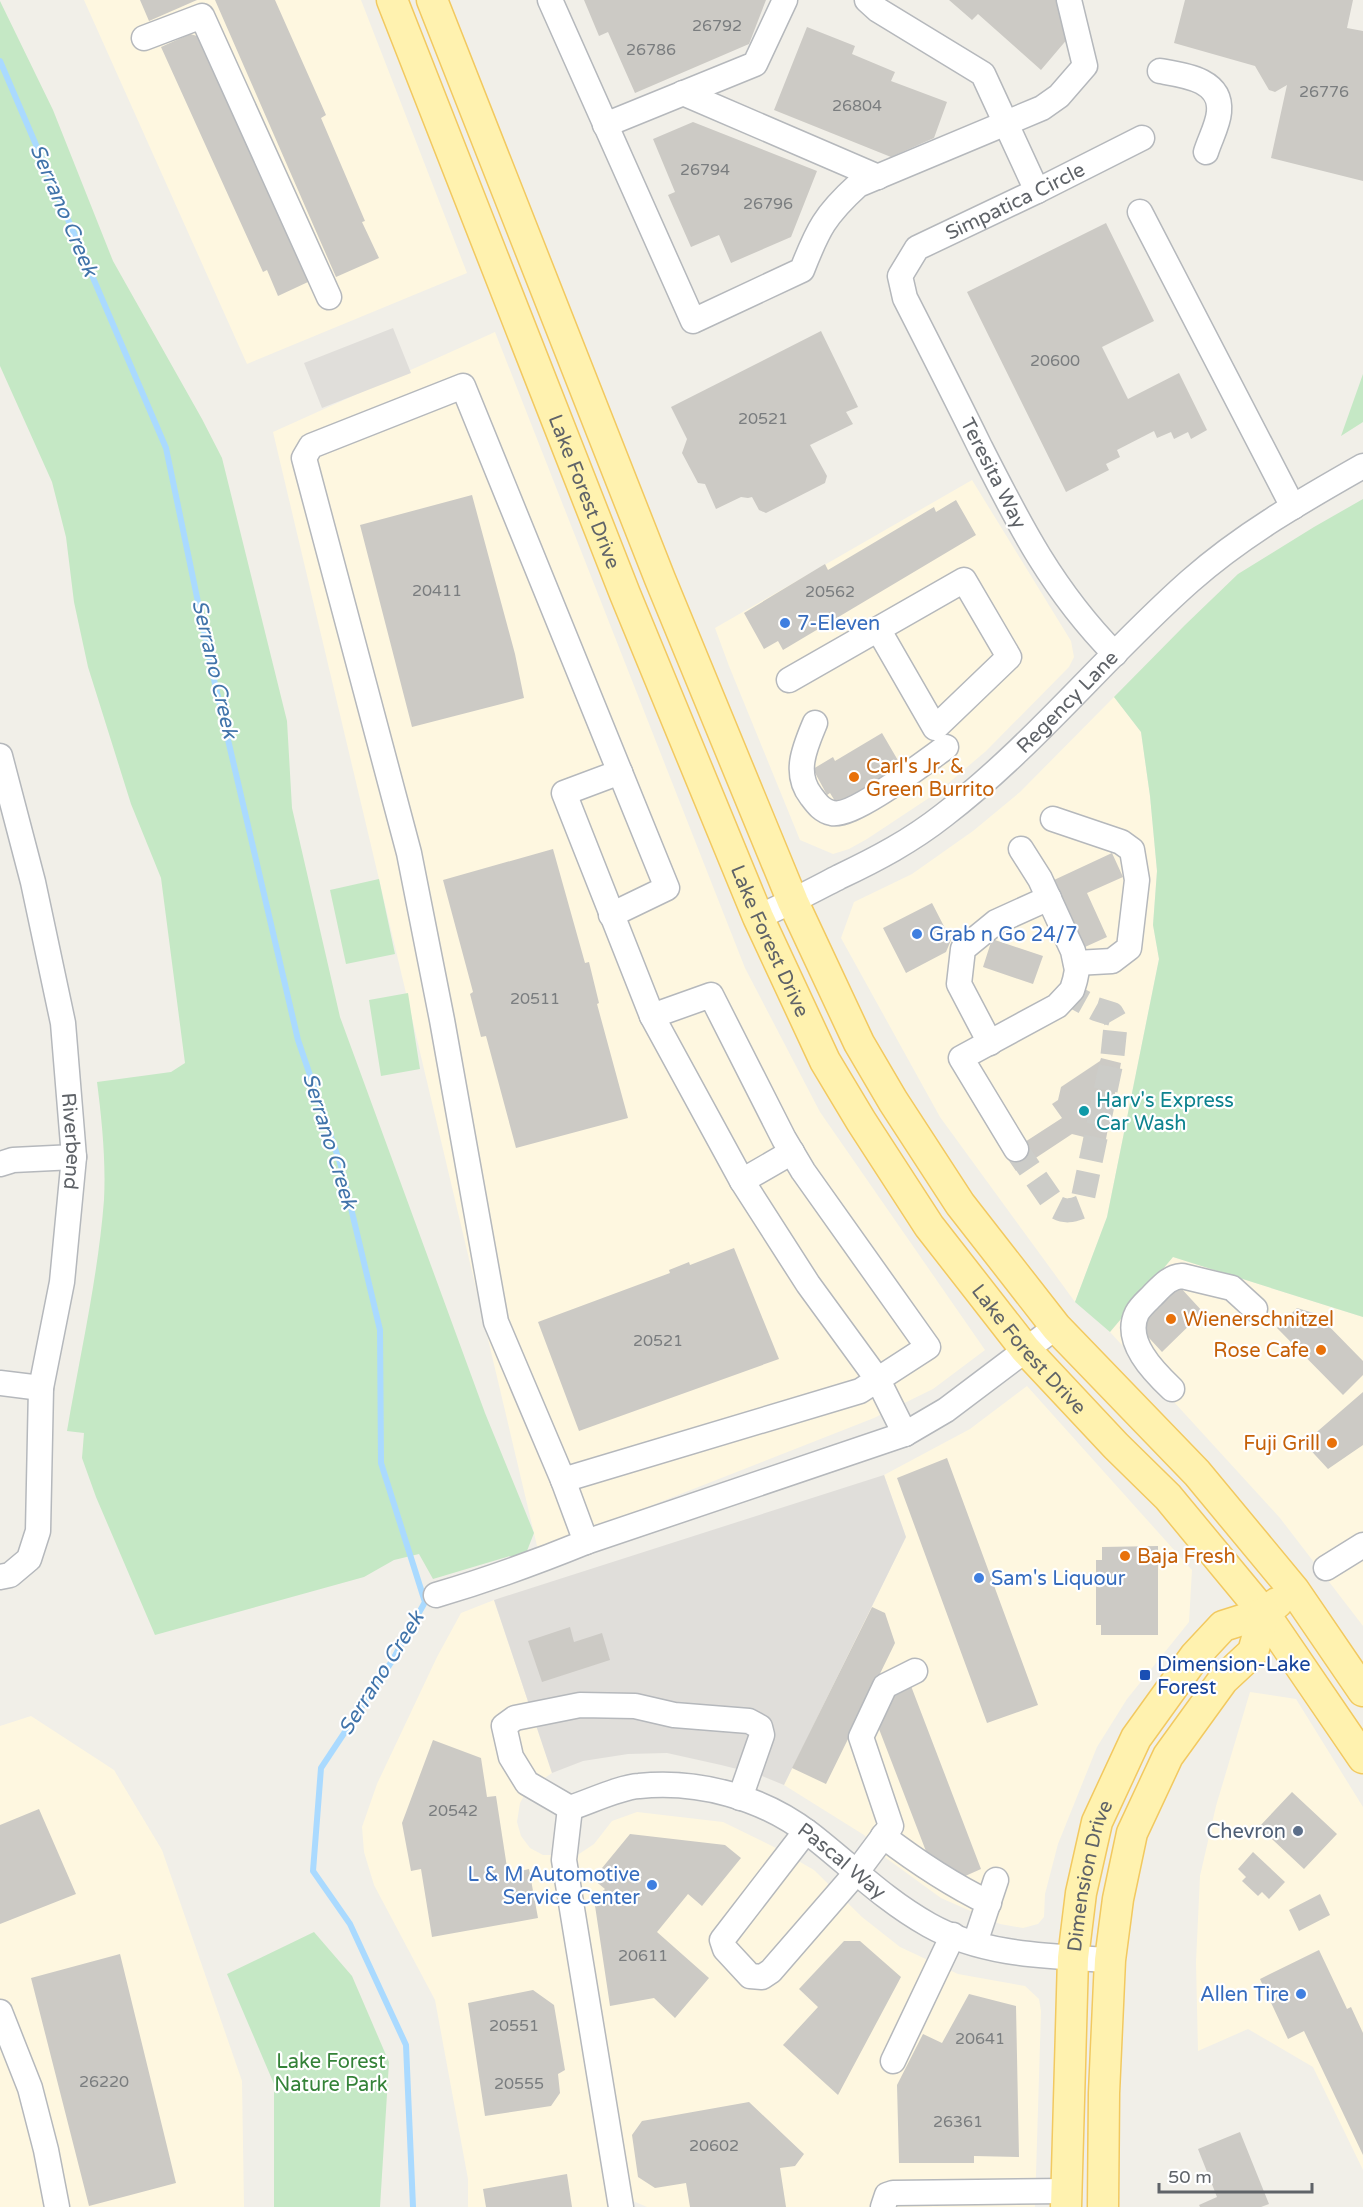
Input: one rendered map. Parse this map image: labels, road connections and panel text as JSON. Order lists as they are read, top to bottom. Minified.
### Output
{"streets":{"main road":["Lake Forest Drive","Dimension Drive"],"street":["Simpatica Circle","Teresita Way","Regency Lane","Riverbend","Pascal Way"]},"crossings":[["Simpatica Circle","Teresita Way"],["Teresita Way","Regency Lane"],["Lake Forest Drive","Regency Lane"],["Lake Forest Drive","Dimension Drive"],["Pascal Way","Dimension Drive"]],"water":["Serrano Creek"],"parks":["Lake Forest Nature Park"],"places":{"other":["7-Eleven","Carl's Jr. & Green Burrito","Grab n Go 24/7","Harv's Express Car Wash","Wienerschnitzel","Rose Cafe","Fuji Grill","Baja Fresh","Sam's Liquour","Chevron","L & M Automotive Service Center","Allen Tire"],"transit":["Dimension-Lake Forest"]},"house_numbers":["26792","26786","26776","26804","26794","26796","20600","20521","20411","20562","20511","20521","20542","20611","20551","20641","26220","20555","26361","20602"],"scale_bar":"50 m"}
